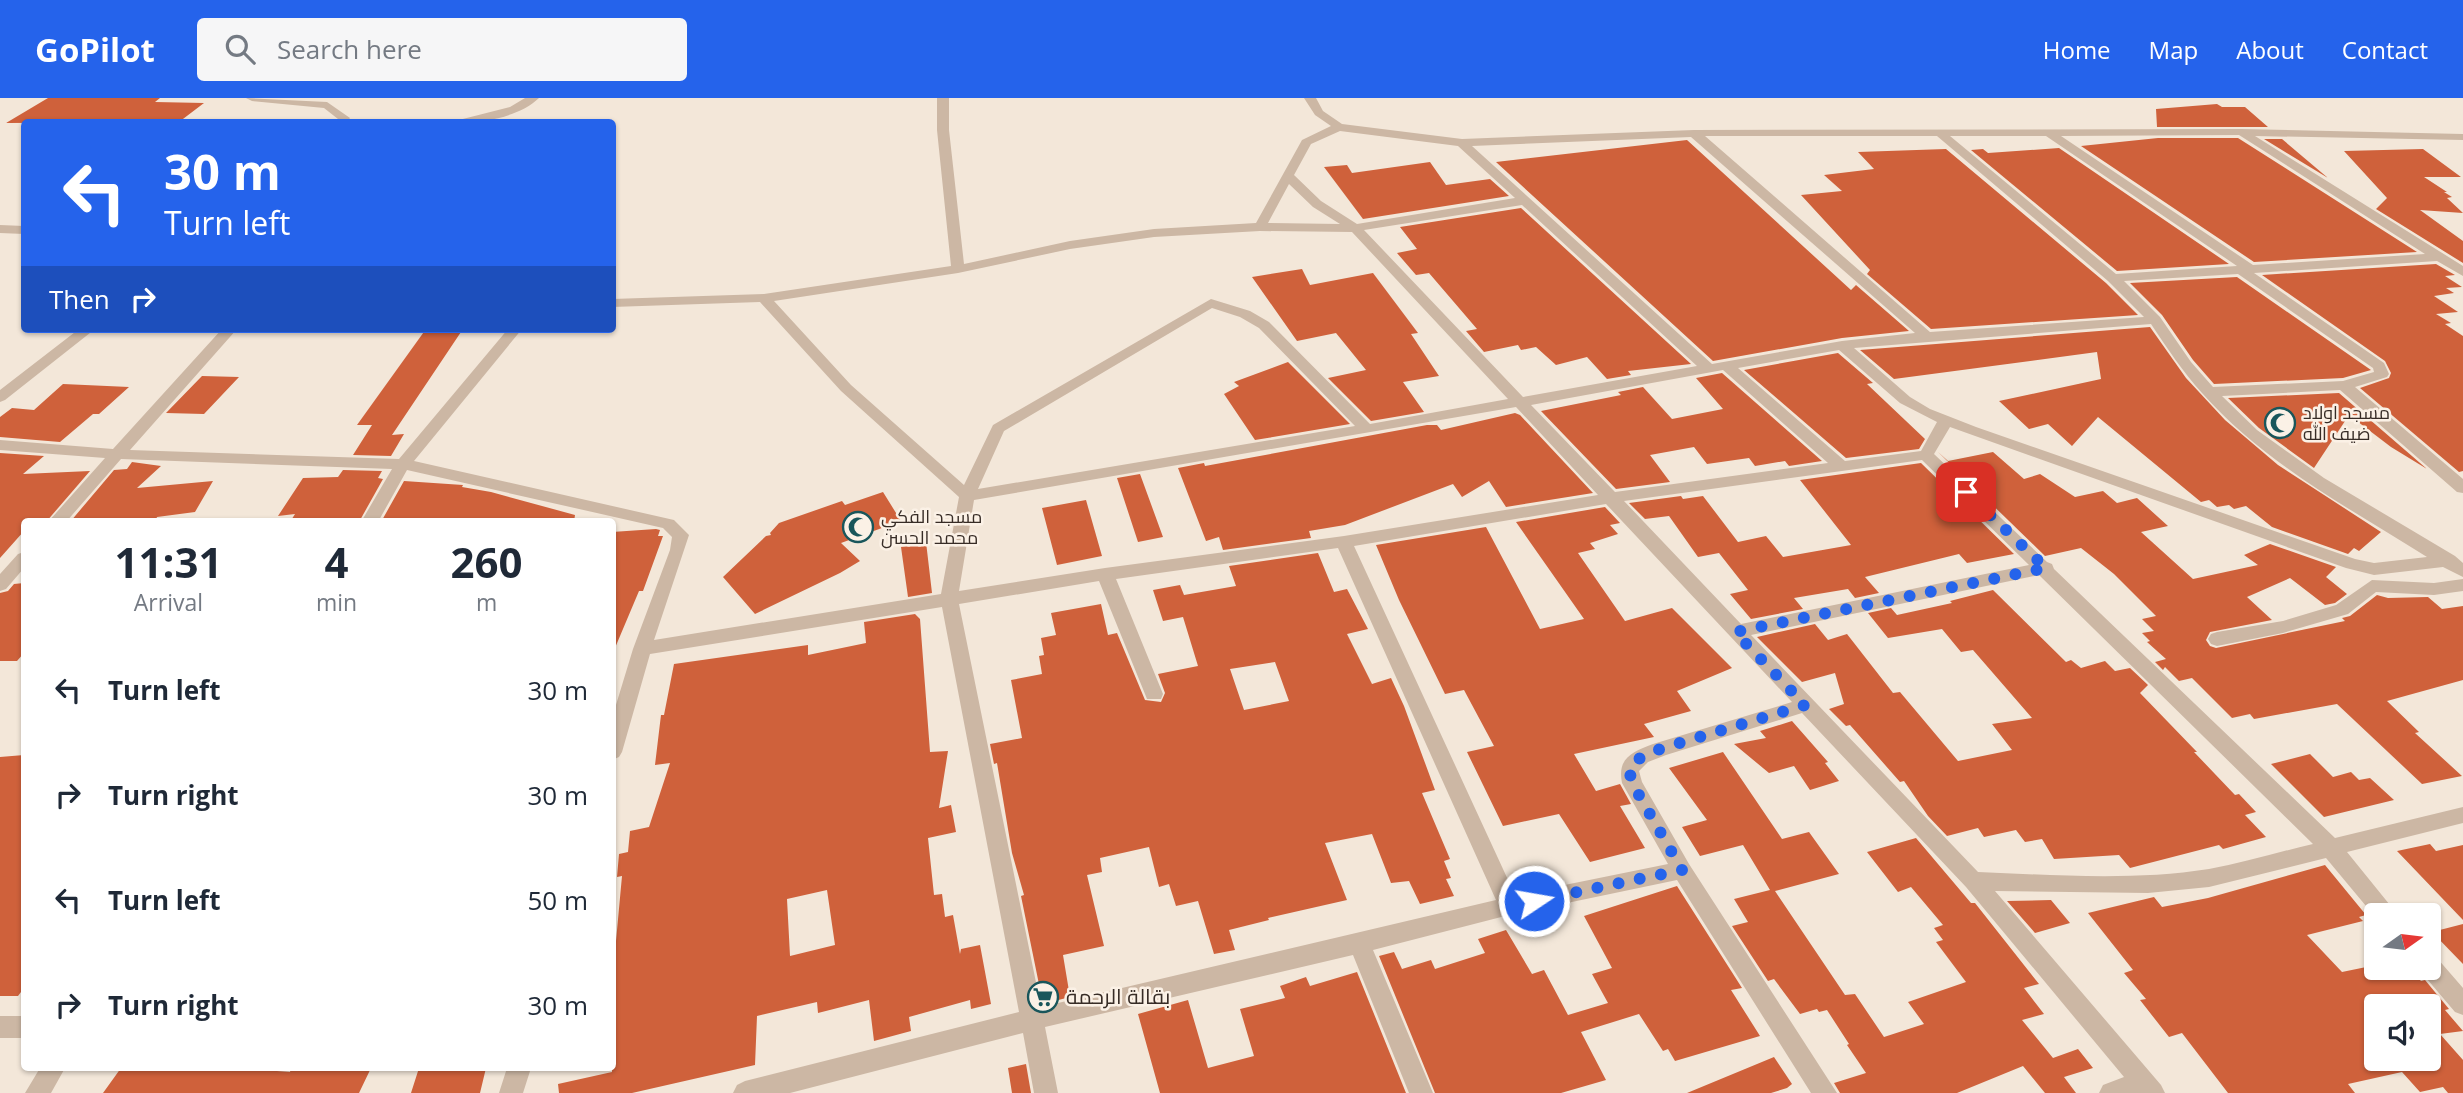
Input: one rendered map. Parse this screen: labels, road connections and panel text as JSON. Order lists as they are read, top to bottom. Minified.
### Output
{"places":{"mosque":["مسجد اولاد ضيف الله","مسجد الفكي محمد الحسن"],"supermarket":["بقالة الرحمة"]},"north":"right","page":{"header":"GoPilot","search":"Search here","nav":["Home","Map","About","Contact"],"turn":["30 m","Turn left"],"then":"Then","eta":["11:31","Arrival","4","min","260","m"],"list":[{"name":"Turn left","value":"30 m"},{"name":"Turn right","value":"30 m"},{"name":"Turn left","value":"50 m"},{"name":"Turn right","value":"30 m"}]}}
